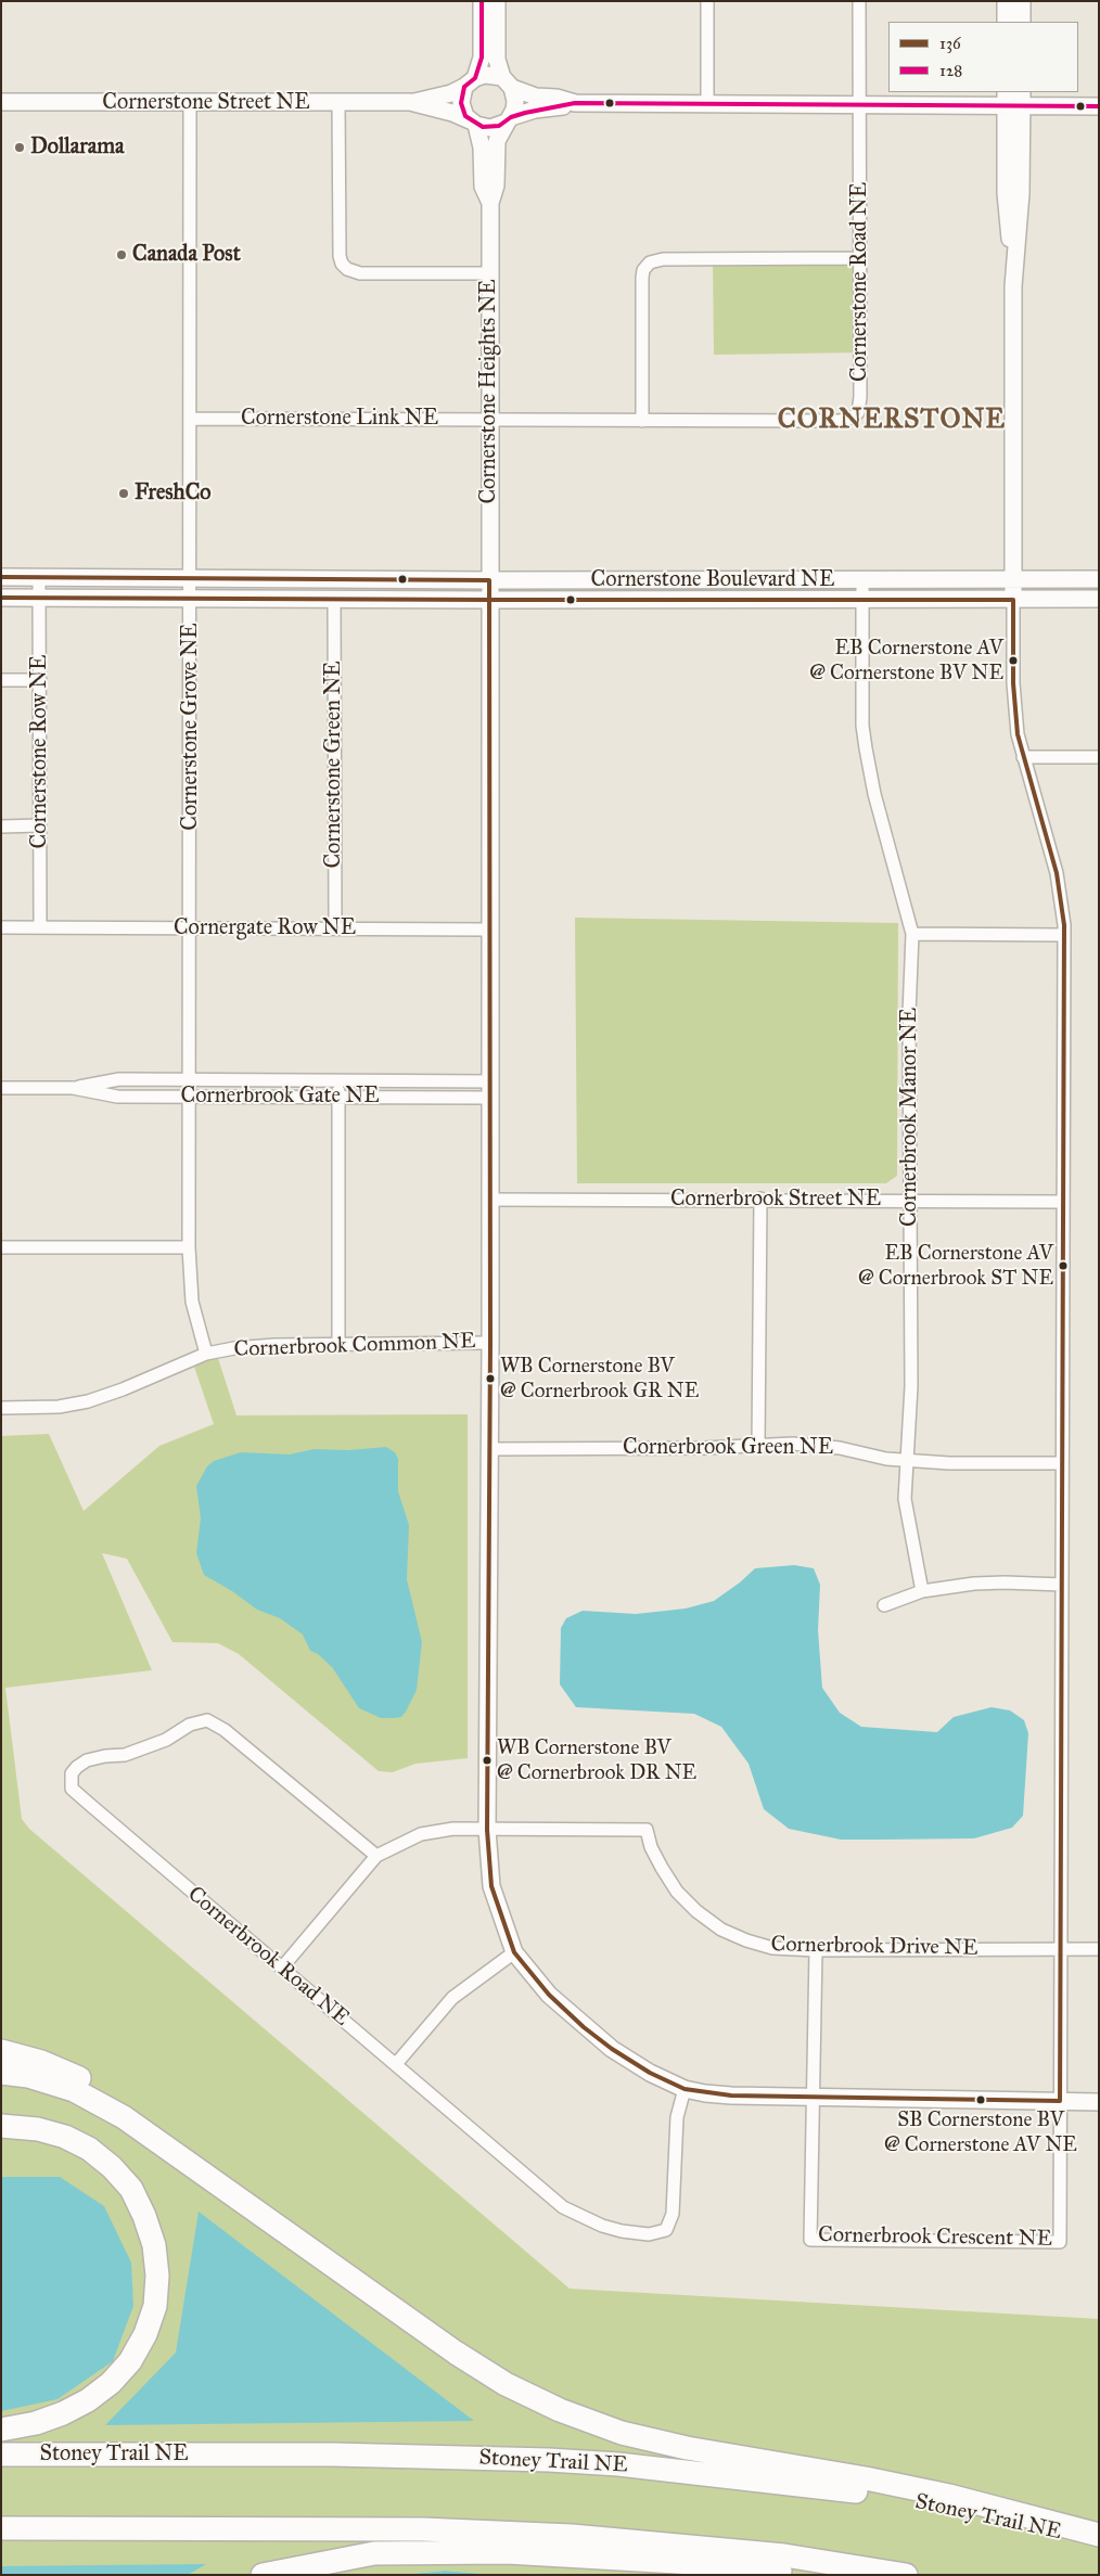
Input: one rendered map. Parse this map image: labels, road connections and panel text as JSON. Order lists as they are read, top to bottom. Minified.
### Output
{"streets":{"highway":["Stoney Trail NE"],"street":["Cornerstone Street NE","Cornerstone Road NE","Cornerstone Heights NE","Cornerstone Link NE","Cornerstone Boulevard NE","Cornerstone Grove NE","Cornerstone Row NE","Cornerstone Green NE","Cornergate Row NE","Cornerbrook Gate NE","Cornerbrook Manor NE","Cornerbrook Street NE","Cornerbrook Common NE","Cornerbrook Green NE","Cornerbrook Drive NE","Cornerbrook Road NE","Cornerbrook Crescent NE"]},"crossings":[["Cornerstone Street NE","Cornerstone Heights NE"],["Cornerstone Street NE","Cornerstone Grove NE"],["Cornerstone Road NE","Cornerstone Heights NE"],["Cornerstone Road NE","Cornerstone Link NE"],["Cornerstone Heights NE","Cornerstone Link NE"],["Cornerstone Heights NE","Cornerstone Boulevard NE"],["Cornerstone Link NE","Cornerstone Grove NE"],["Cornerstone Boulevard NE","Cornerstone Grove NE"],["Cornerstone Boulevard NE","Cornerstone Row NE"],["Cornerstone Boulevard NE","Cornerstone Green NE"],["Cornerstone Boulevard NE","Cornerbrook Manor NE"],["Cornerstone Grove NE","Cornergate Row NE"],["Cornerstone Grove NE","Cornerbrook Gate NE"],["Cornerstone Grove NE","Cornerbrook Common NE"],["Cornerstone Row NE","Cornergate Row NE"],["Cornerstone Green NE","Cornergate Row NE"],["Cornerbrook Manor NE","Cornerbrook Street NE"],["Cornerbrook Manor NE","Cornerbrook Green NE"],["Cornerbrook Drive NE","Cornerbrook Road NE"]],"districts":["CORNERSTONE"],"places":["Dollarama","Canada Post","FreshCo","EB Cornerstone AV @ Cornerstone BV NE","EB Cornerstone AV @ Cornerbrook ST NE","WB Cornerstone BV @ Cornerbrook GR NE","WB Cornerstone BV @ Cornerbrook DR NE","SB Cornerstone BV @ Cornerstone AV NE"],"lines":["transit line 128","transit line 136"],"legend":["136","128"]}
